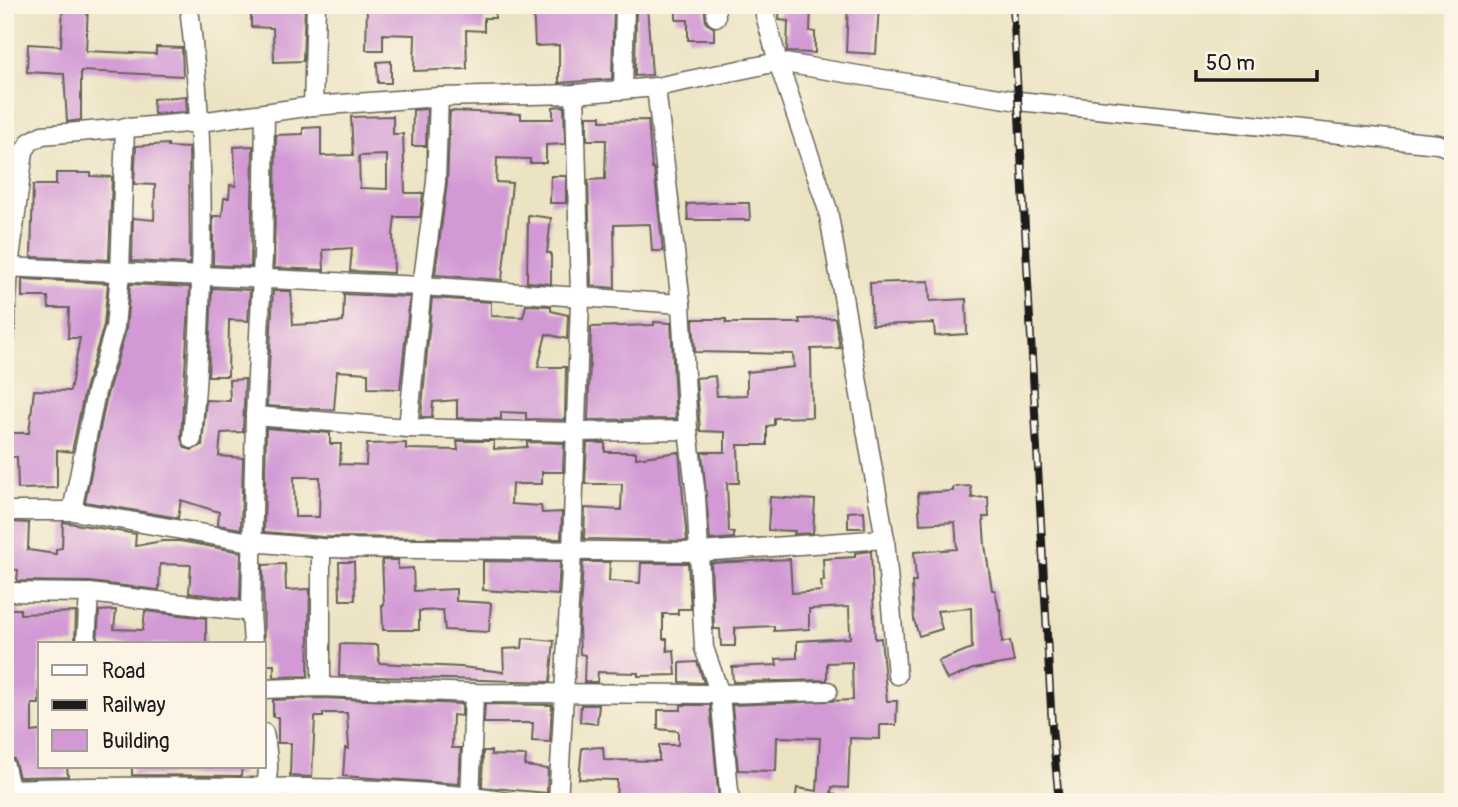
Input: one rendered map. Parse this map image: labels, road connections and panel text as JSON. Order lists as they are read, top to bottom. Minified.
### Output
{"legend":["Road","Railway","Building"],"scale_bar":"50 m"}
